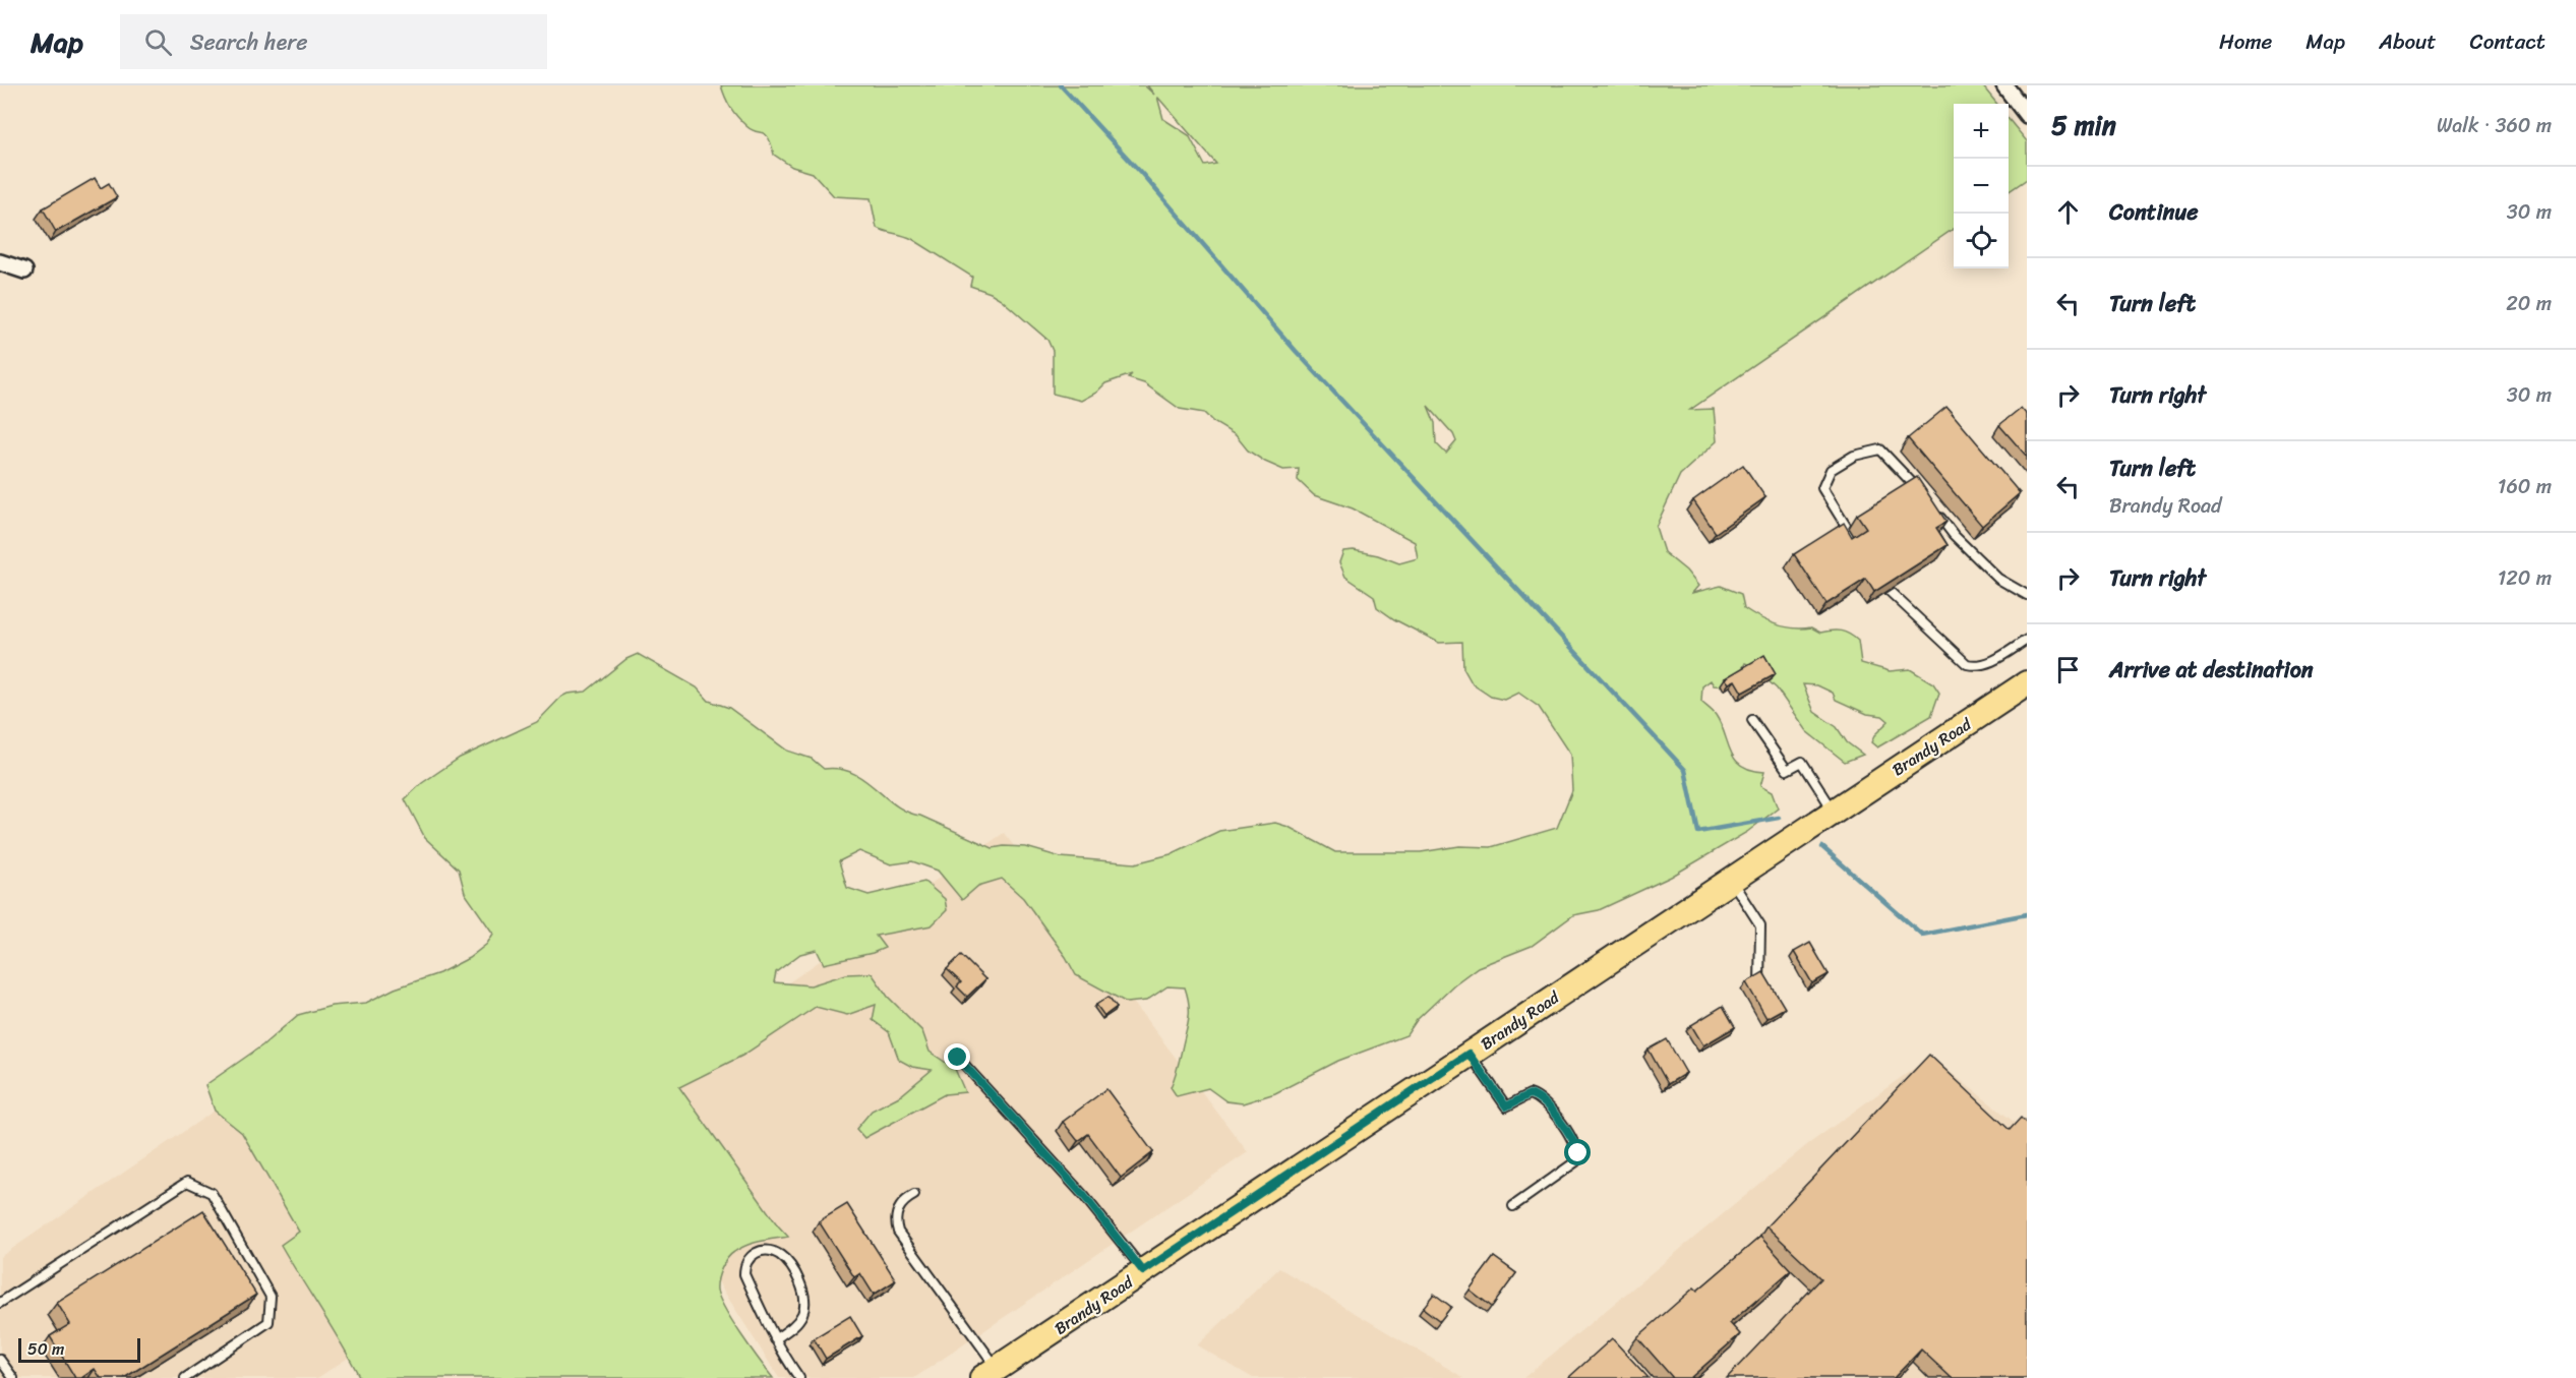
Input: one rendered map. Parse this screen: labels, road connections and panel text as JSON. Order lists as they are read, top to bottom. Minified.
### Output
{"streets":{"main road":["Brandy Road"]},"scale_bar":"50 m","page":{"header":"Map","search":"Search here","nav":["Home","Map","About","Contact"],"heading":["5 min","Walk · 360 m"],"map_buttons":["+","−"],"list":[["Continue","30 m"],["Turn left","20 m"],["Turn right","30 m"],["Turn left","Brandy Road","160 m"],["Turn right","120 m"],"Arrive at destination"],"scale":"50 m"}}
